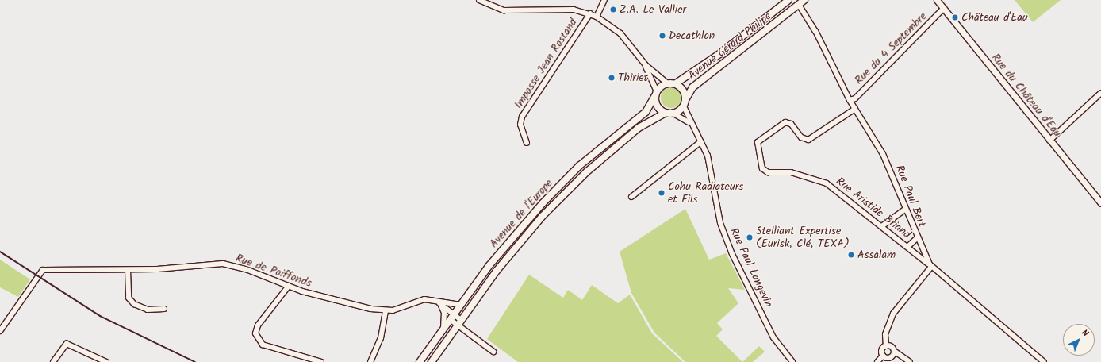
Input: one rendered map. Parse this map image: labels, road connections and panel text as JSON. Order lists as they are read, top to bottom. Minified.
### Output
{"streets":{"main road":["Avenue Gérard Philipe","Avenue de l'Europe"],"street":["Rue du 4 Septembre","Impasse Jean Rostand","Rue du Château d'Eau","Rue Paul Bert","Rue Aristide Briand","Rue Paul Langevin","Rue de Poiffonds"]},"crossings":[["Avenue Gérard Philipe","Rue Paul Bert"],["Avenue Gérard Philipe","Avenue de l'Europe"],["Avenue Gérard Philipe","Rue Paul Langevin"],["Rue du 4 Septembre","Rue du Château d'Eau"],["Rue du 4 Septembre","Rue Paul Bert"],["Rue Paul Bert","Rue Aristide Briand"],["Avenue de l'Europe","Rue Paul Langevin"],["Avenue de l'Europe","Rue de Poiffonds"]],"places":["Z.A. Le Vallier","Château d'Eau","Decathlon","Thiriet","Cohu Radiateurs et Fils","Stelliant Expertise (Eurisk, Clé, TEXA)","Assalam"],"north":"top right"}
